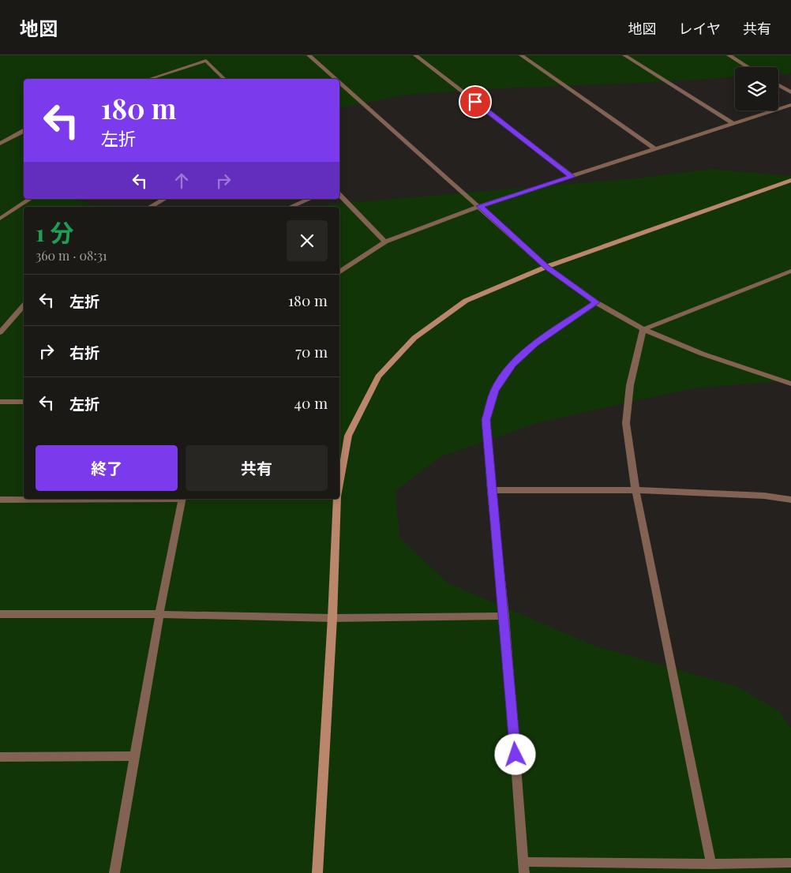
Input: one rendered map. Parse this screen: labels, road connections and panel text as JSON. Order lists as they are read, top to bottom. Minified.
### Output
{"page":{"header":"地図","nav":["地図","レイヤ","共有"],"turn":["180 m","左折"],"heading":["1 分","360 m · 08:31"],"list":[{"name":"左折","value":"180 m"},{"name":"右折","value":"70 m"},{"name":"左折","value":"40 m"}],"buttons":["終了","共有"]}}
